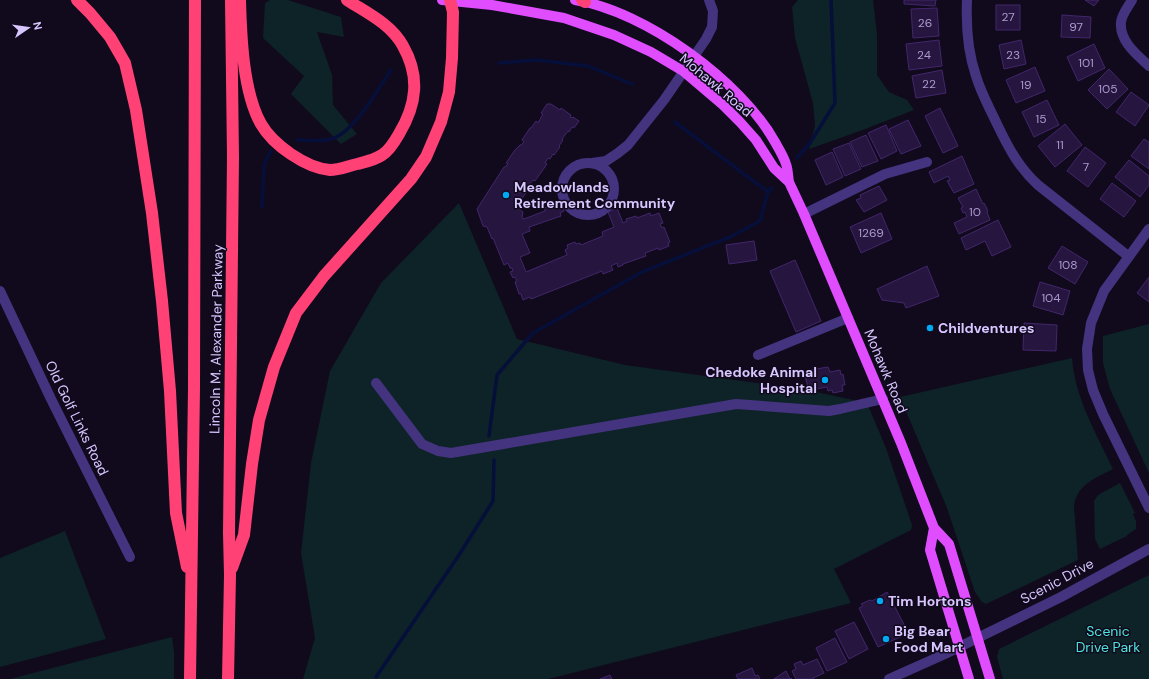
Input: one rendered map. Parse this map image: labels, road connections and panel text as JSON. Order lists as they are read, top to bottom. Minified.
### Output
{"streets":{"highway":["Lincoln M. Alexander Parkway"],"main road":["Mohawk Road"],"street":["Old Golf Links Road","Scenic Drive"]},"crossings":[["Mohawk Road","Scenic Drive"]],"parks":["Scenic Drive Park"],"places":["Meadowlands Retirement Community","Childventures","Chedoke Animal Hospital","Tim Hortons","Big Bear Food Mart"],"house_numbers":["27","26","97","24","23","101","22","19","105","15","11","7","10","1269","108","104"],"north":"right"}
